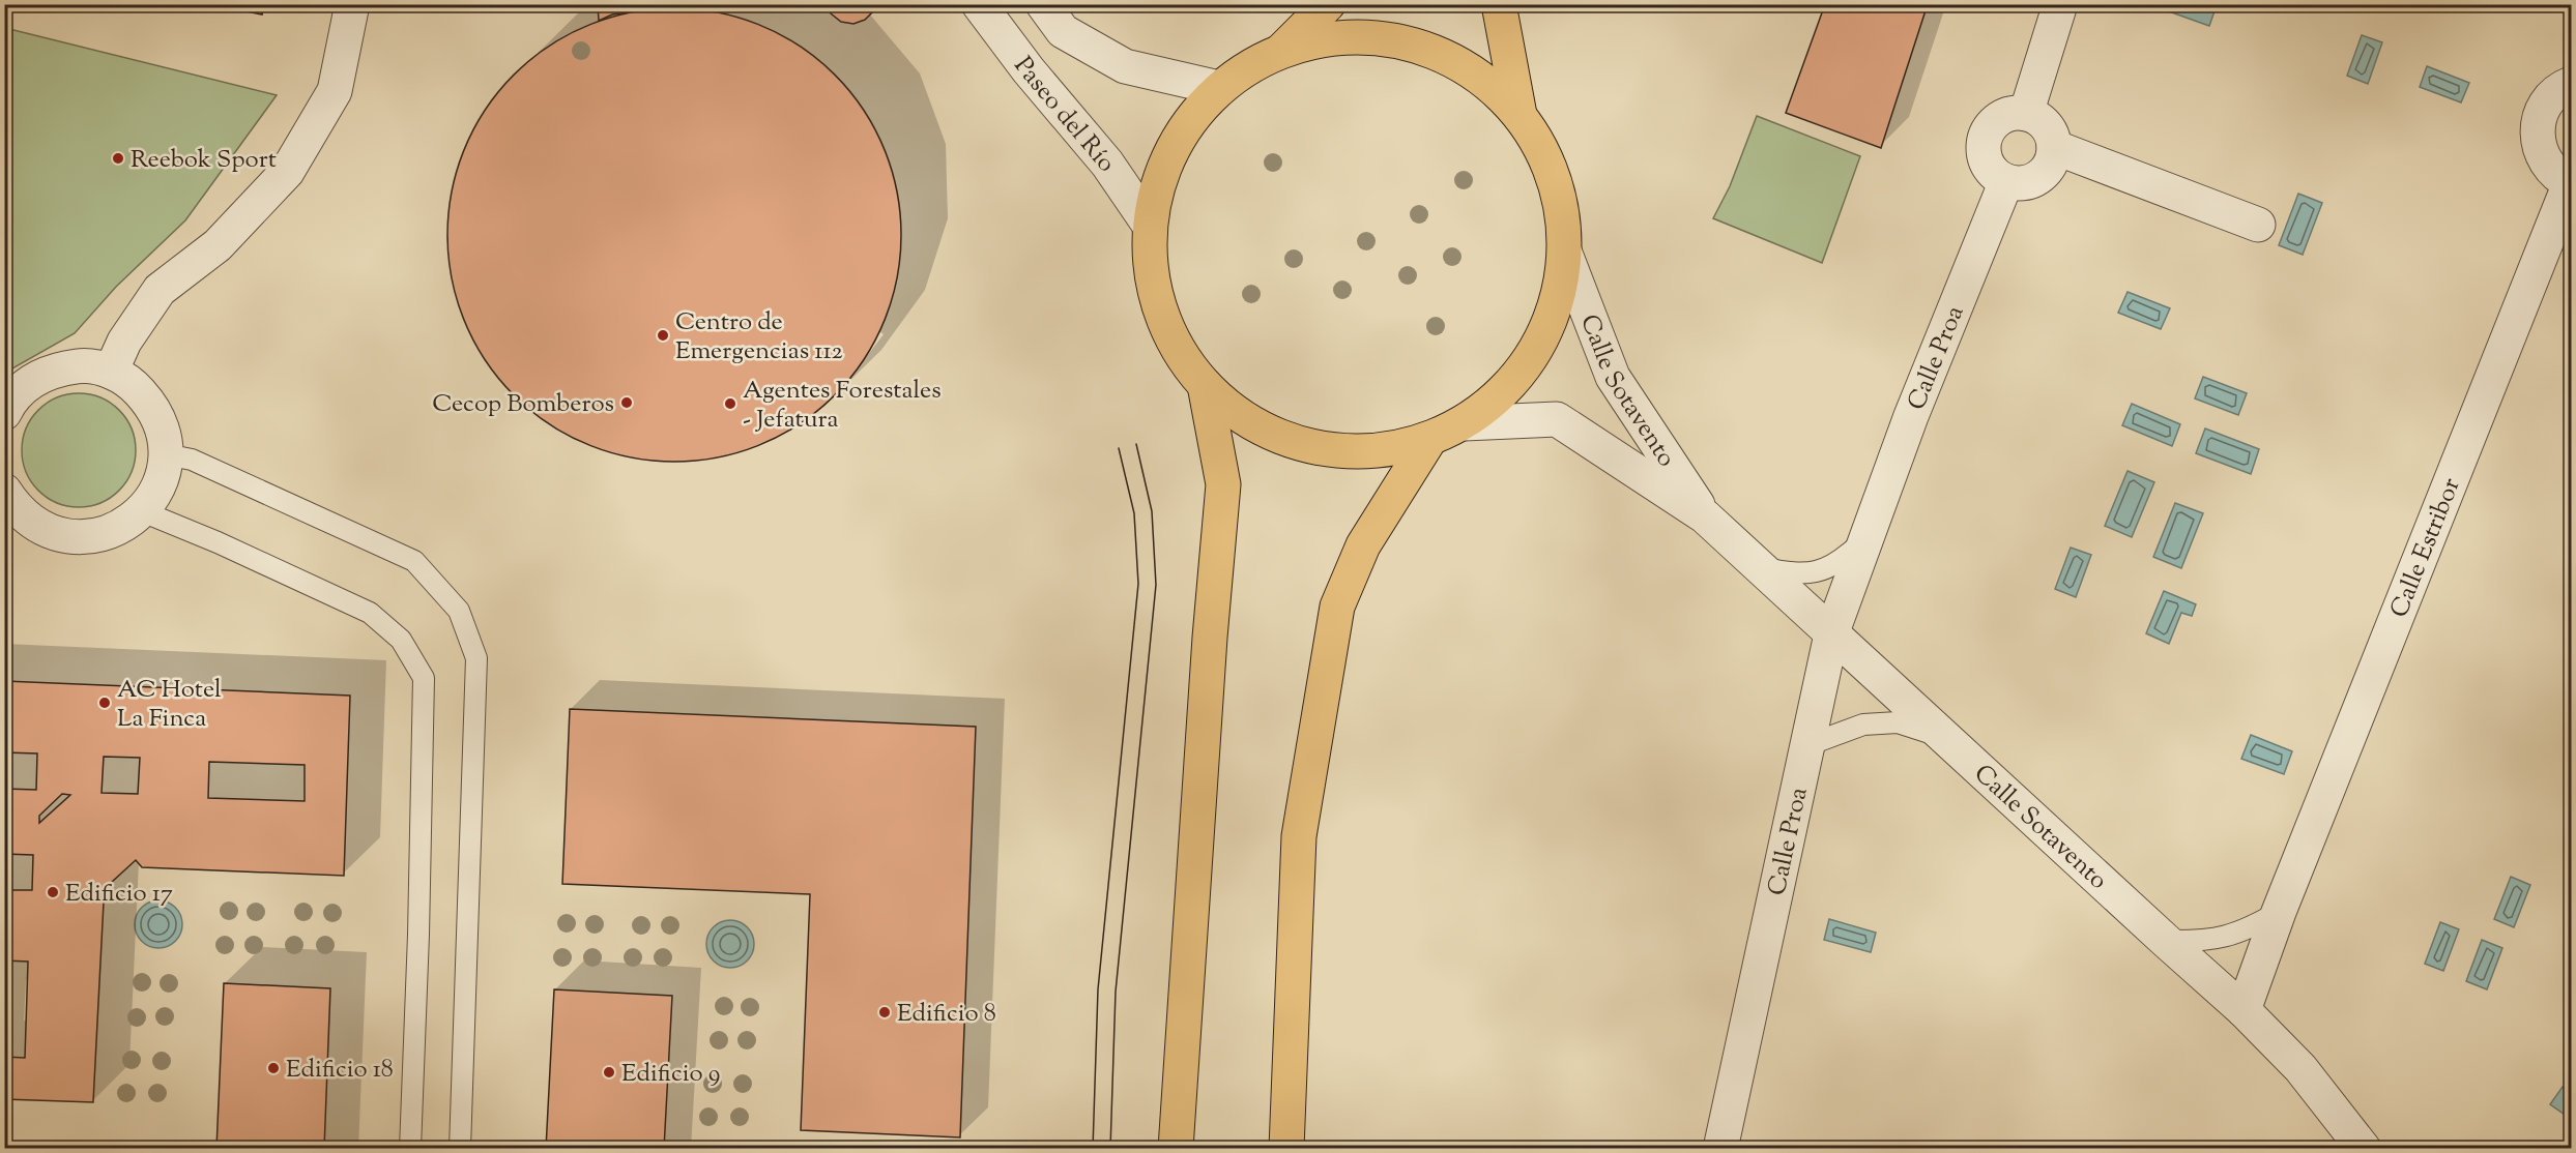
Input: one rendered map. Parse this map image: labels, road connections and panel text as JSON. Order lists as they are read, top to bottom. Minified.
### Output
{"streets":{"street":["Paseo del Río","Calle Proa","Calle Sotavento","Calle Estribor"]},"crossings":[["Calle Proa","Calle Sotavento"],["Calle Sotavento","Calle Estribor"]],"places":["Reebok Sport","Centro de Emergencias 112","Cecop Bomberos","Agentes Forestales - Jefatura","AC Hotel La Finca","Edificio 17","Edificio 8","Edificio 18","Edificio 9"]}
